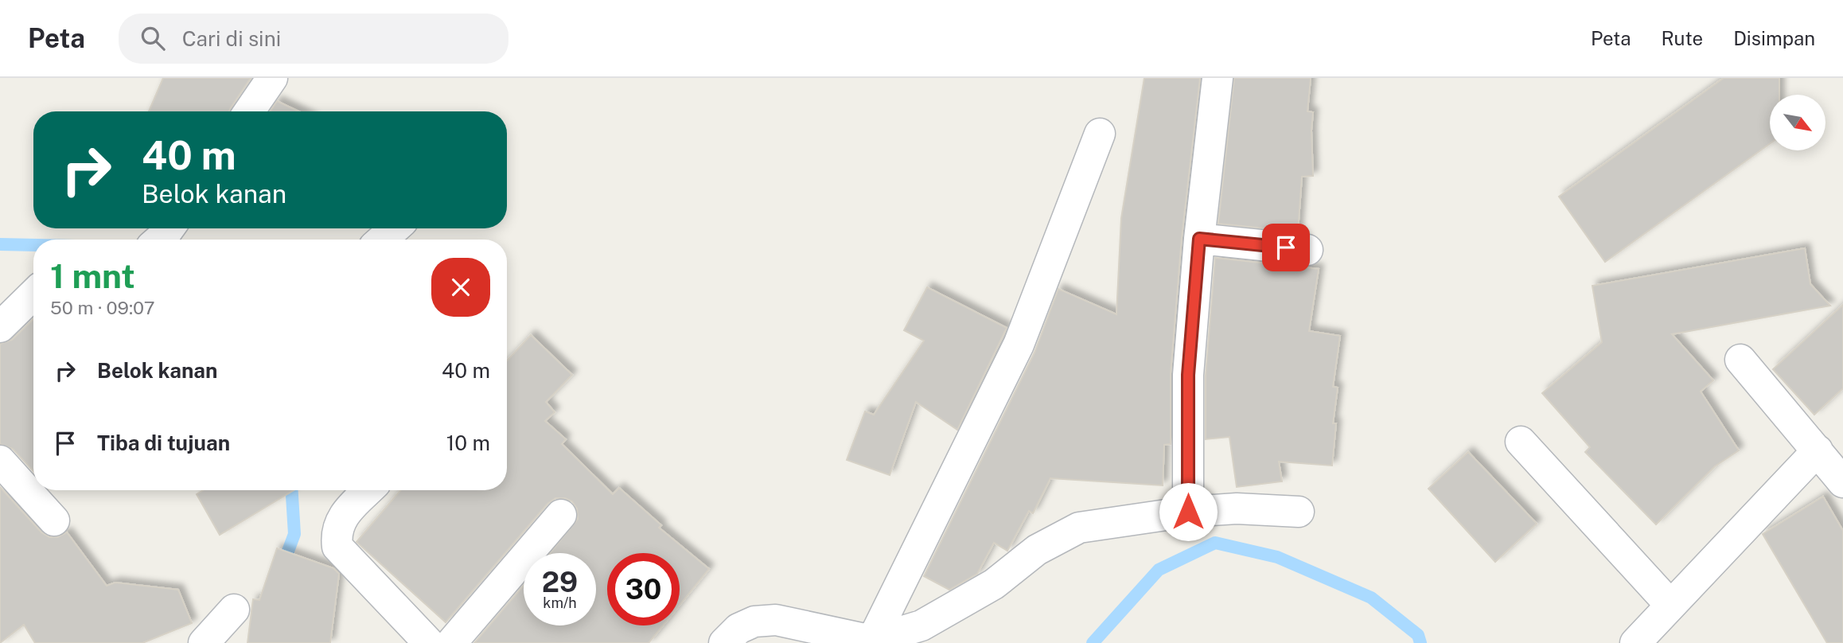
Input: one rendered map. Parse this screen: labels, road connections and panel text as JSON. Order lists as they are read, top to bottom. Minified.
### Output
{"north":"bottom right","page":{"header":"Peta","search":"Cari di sini","nav":["Peta","Rute","Disimpan"],"turn":["40 m","Belok kanan"],"heading":["1 mnt","50 m · 09:07"],"list":[{"name":"Belok kanan","value":"40 m"},{"name":"Tiba di tujuan","value":"10 m"}],"speed":"29 km/h","limit":"30"}}
